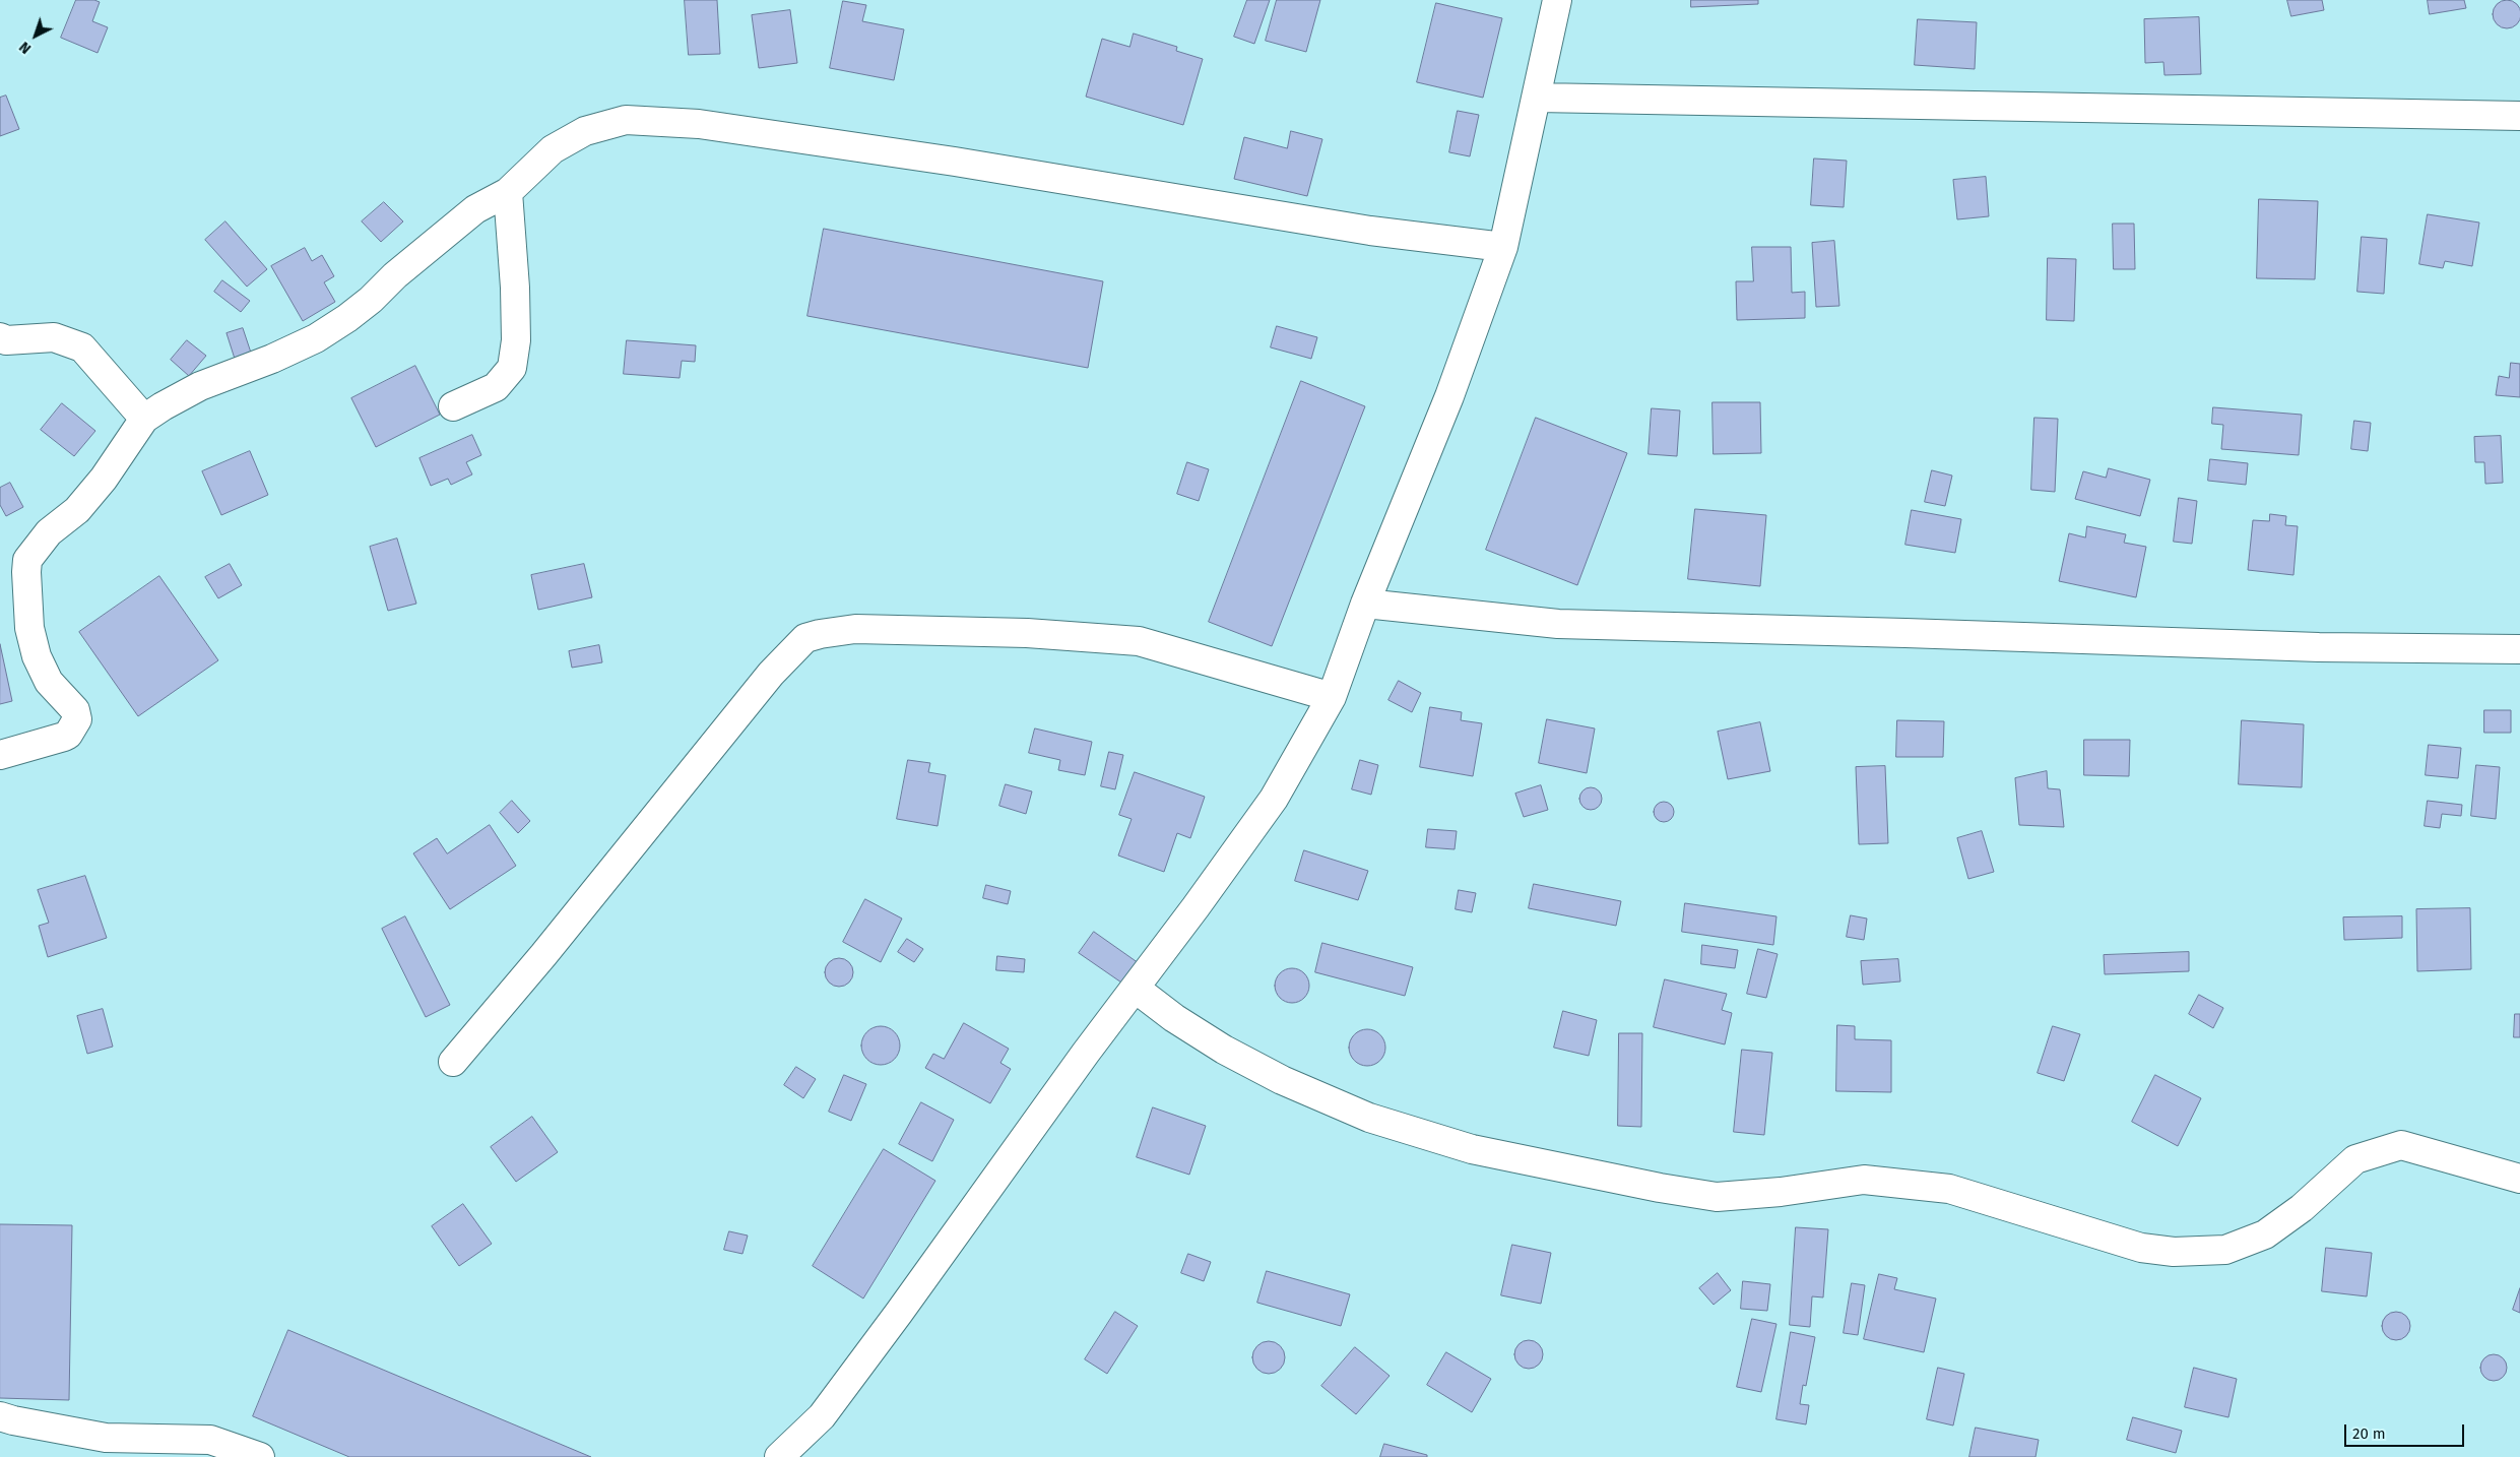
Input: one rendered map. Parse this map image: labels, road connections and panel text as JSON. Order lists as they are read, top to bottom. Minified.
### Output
{"scale_bar":"20 m","north":"bottom left"}
